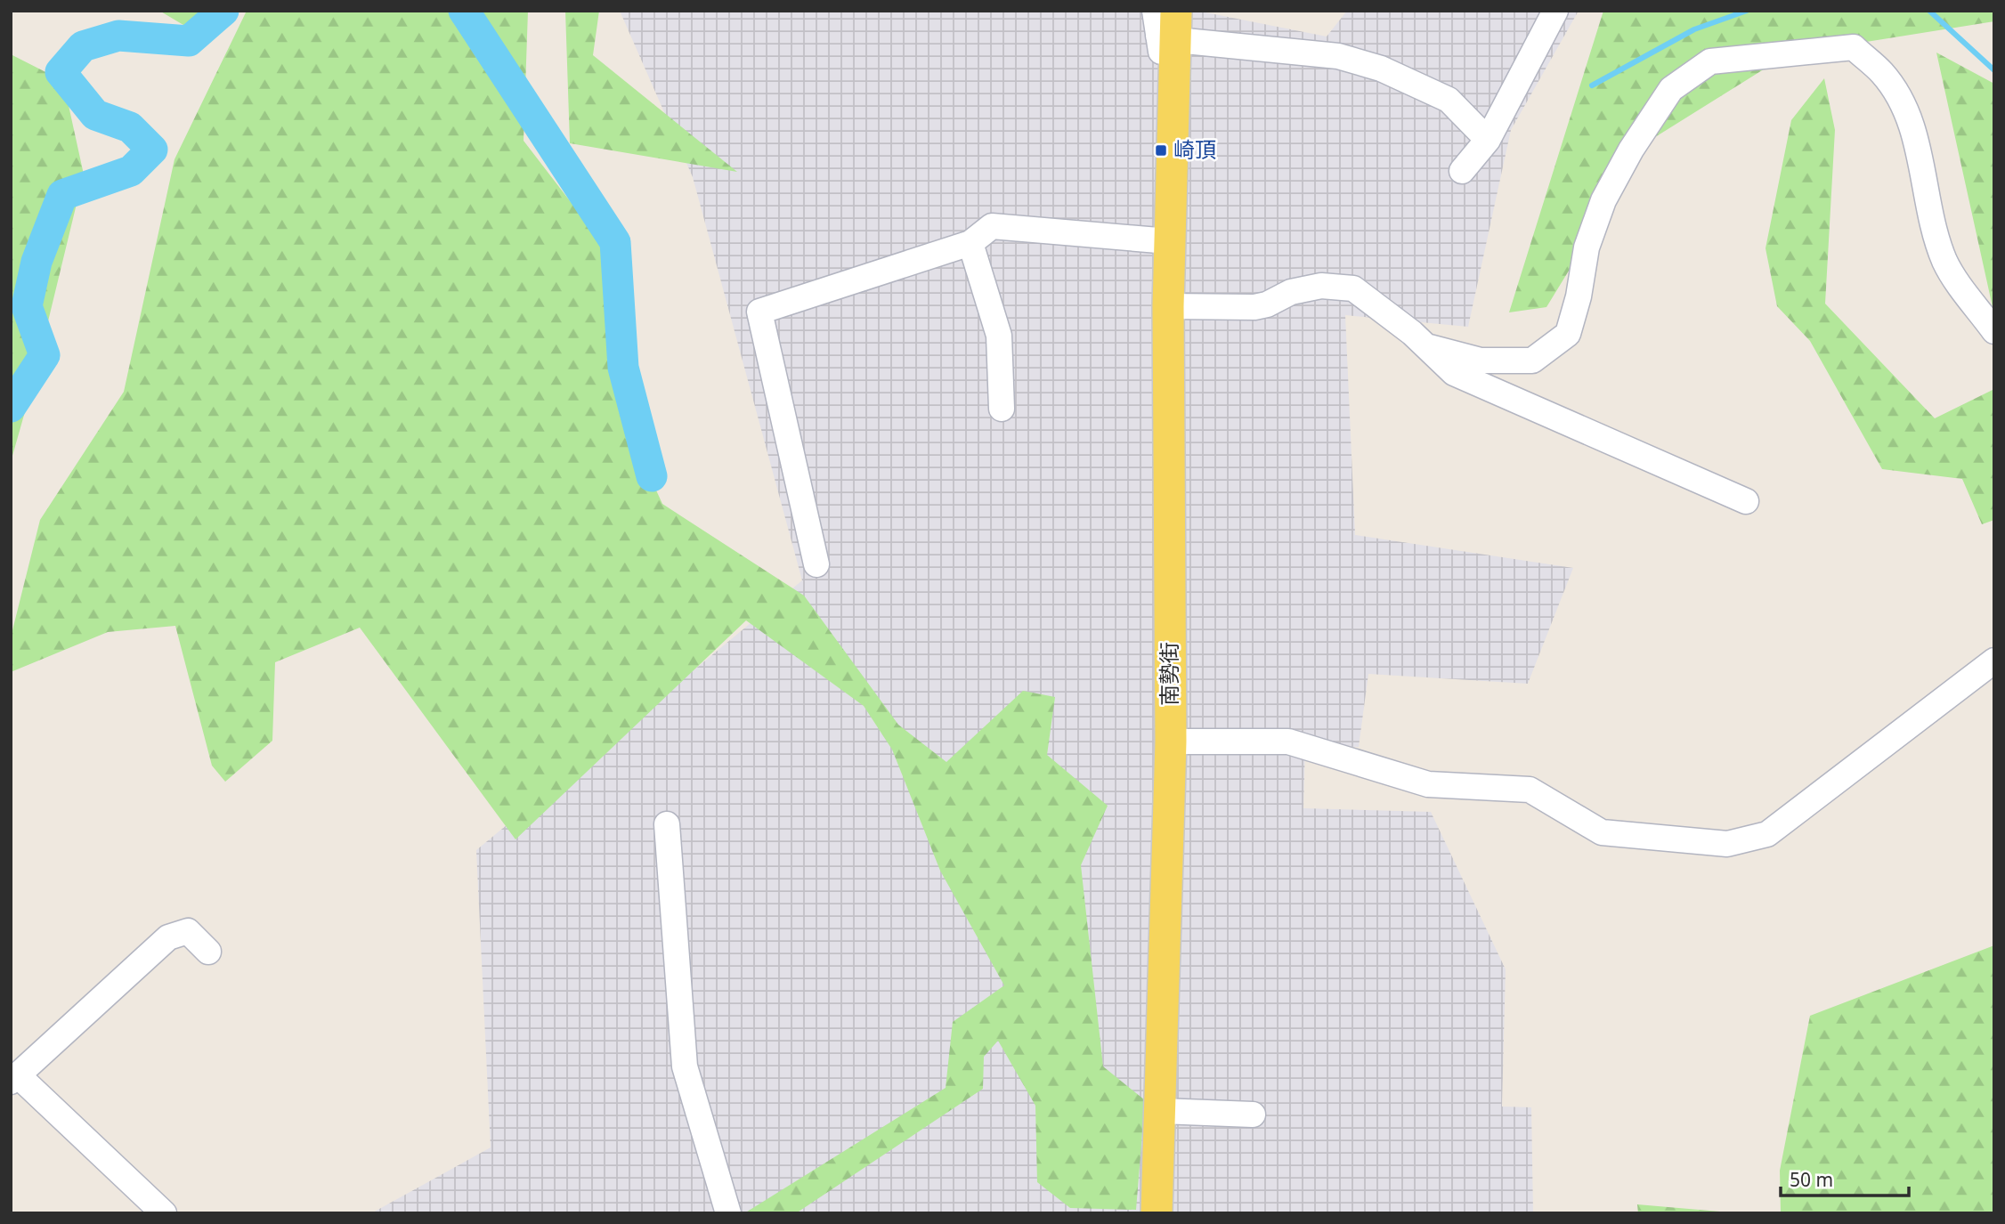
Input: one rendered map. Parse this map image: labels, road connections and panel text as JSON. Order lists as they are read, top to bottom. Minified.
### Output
{"streets":{"main road":["南勢街"]},"places":{"transit":["崎頂"]},"scale_bar":"50 m"}
